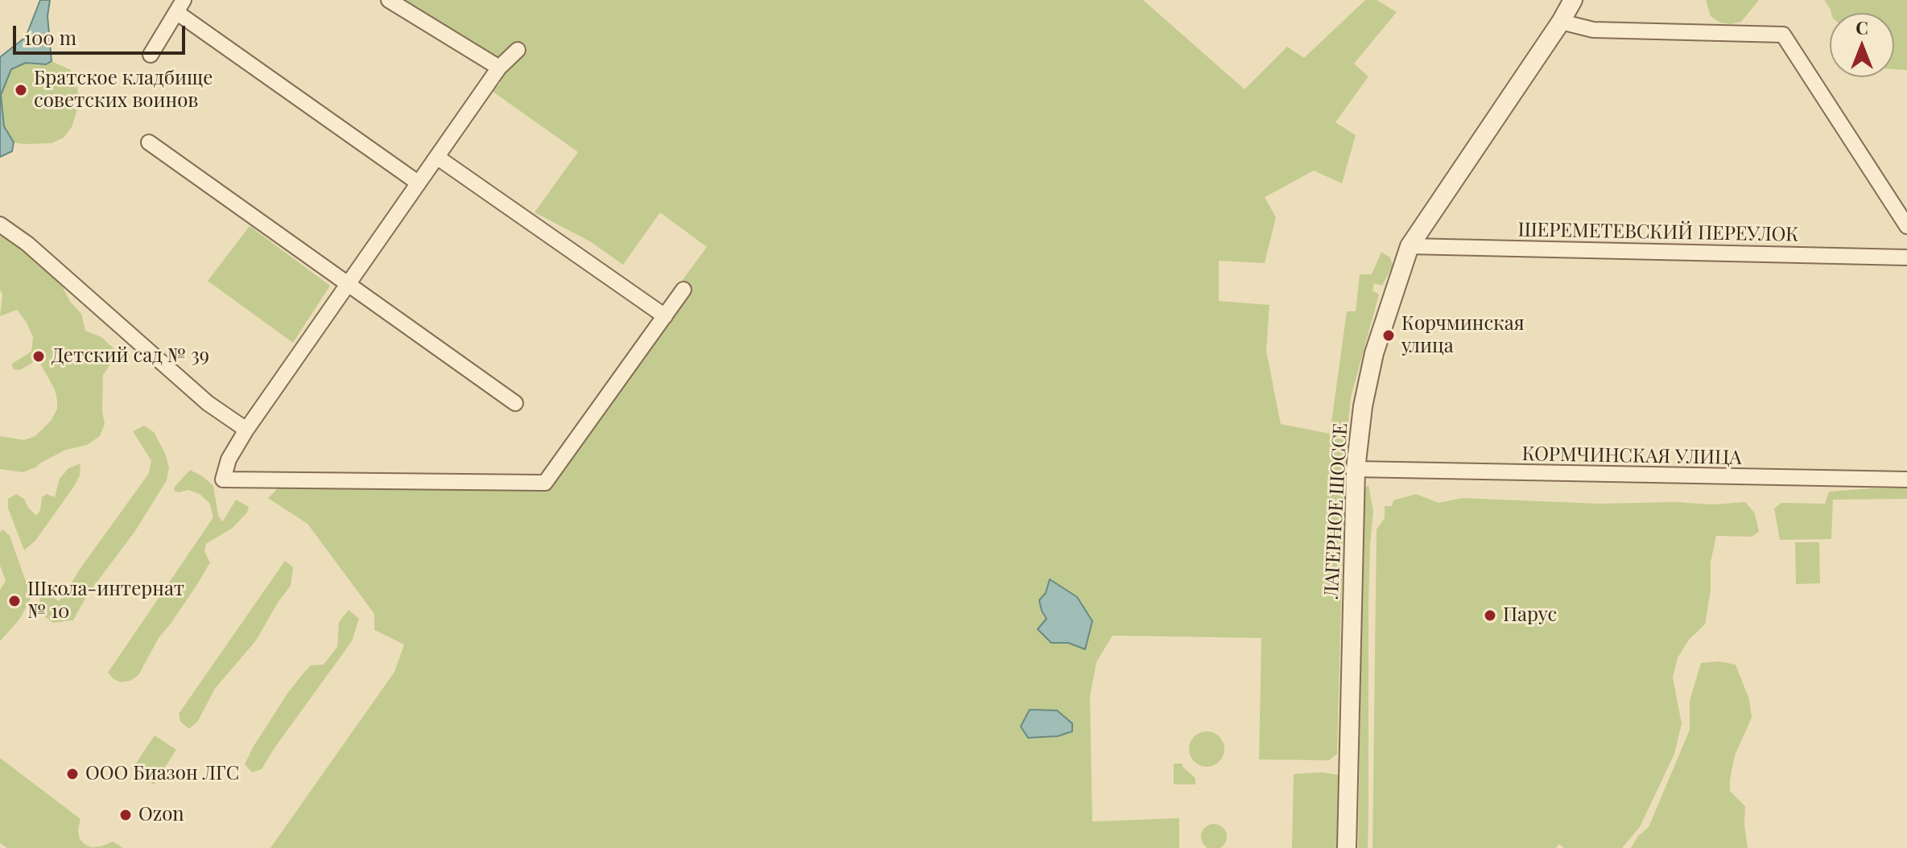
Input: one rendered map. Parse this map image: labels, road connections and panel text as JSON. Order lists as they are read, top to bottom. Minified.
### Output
{"streets":{"street":["ШЕРЕМЕТЕВСКИЙ ПЕРЕУЛОК","КОРМЧИНСКАЯ УЛИЦА","ЛАГЕРНОЕ ШОССЕ"]},"crossings":[["ШЕРЕМЕТЕВСКИЙ ПЕРЕУЛОК","ЛАГЕРНОЕ ШОССЕ"],["КОРМЧИНСКАЯ УЛИЦА","ЛАГЕРНОЕ ШОССЕ"]],"places":["Братское кладбище советских воинов","Корчминская улица","Детский сад № 39","Школа-интернат № 10","Парус","ООО Биазон ЛГС","Ozon"],"scale_bar":"100 m","north":"top"}
